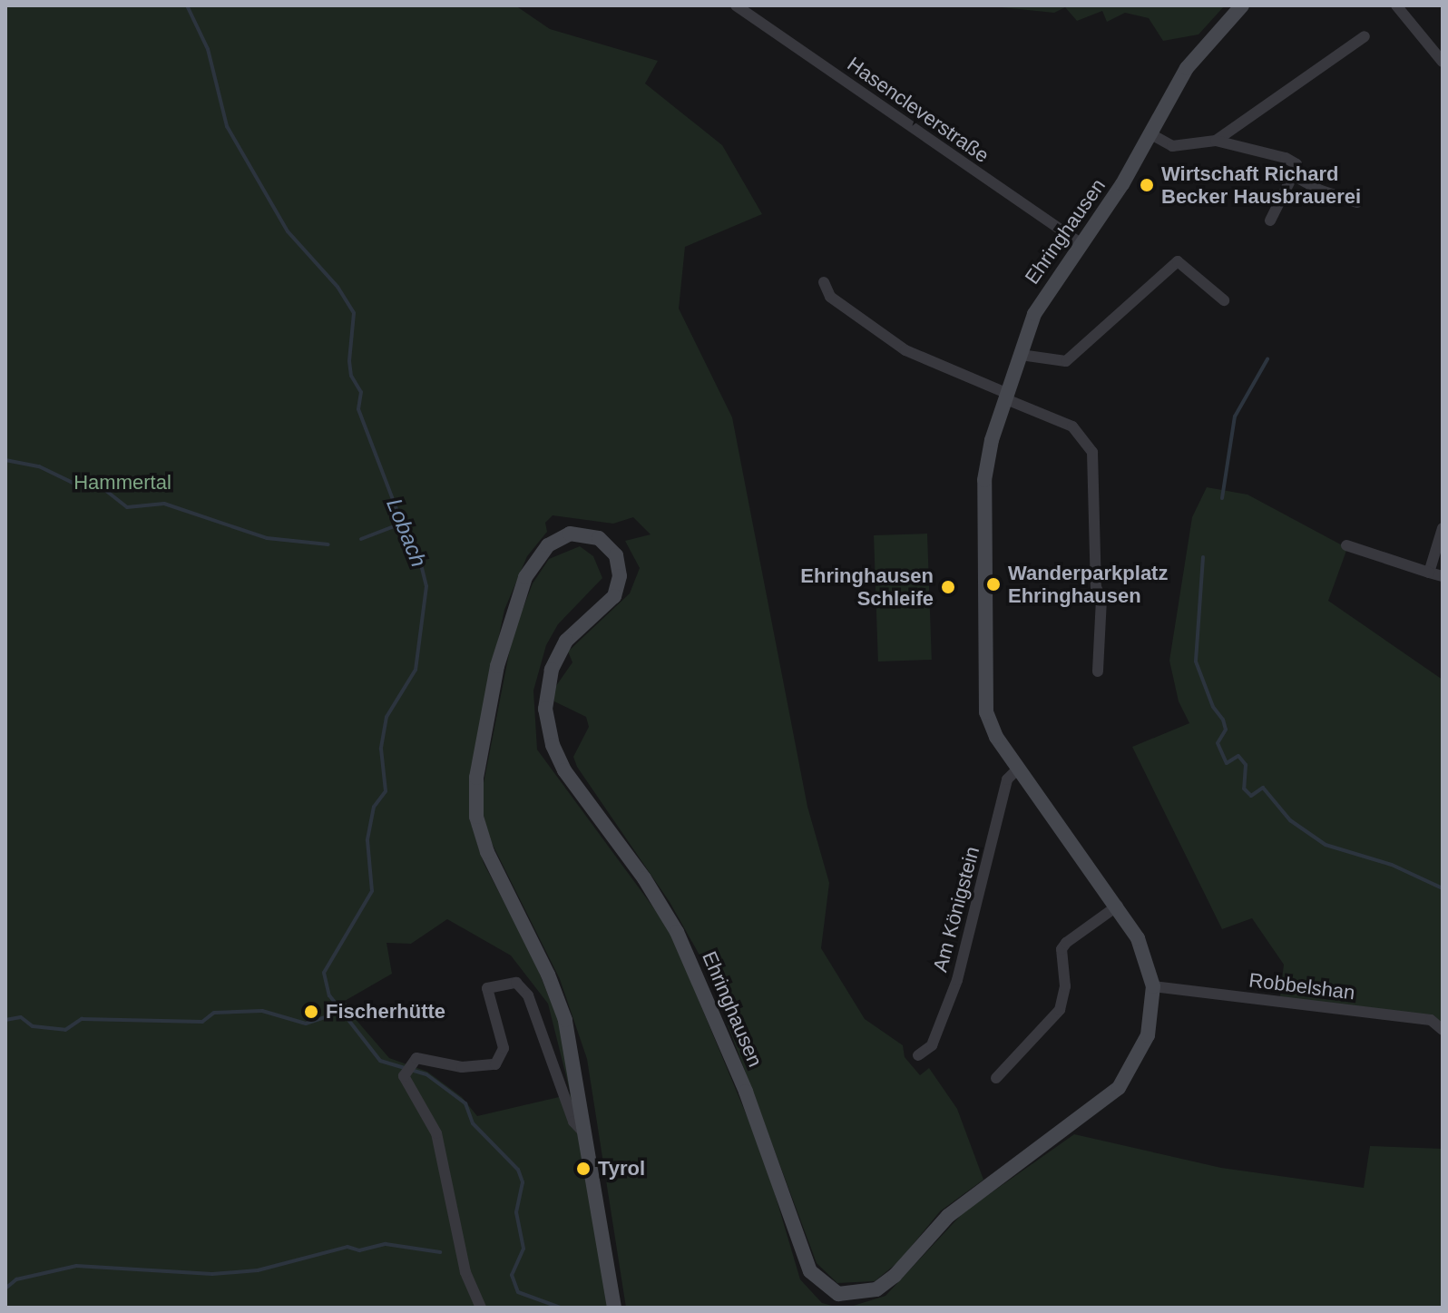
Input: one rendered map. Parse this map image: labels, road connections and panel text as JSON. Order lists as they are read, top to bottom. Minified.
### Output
{"streets":{"main road":["Ehringhausen"],"street":["Hasencleverstraße","Am Königstein","Robbelshan"]},"crossings":[["Hasencleverstraße","Ehringhausen"],["Ehringhausen","Am Königstein"],["Ehringhausen","Robbelshan"]],"water":["Lobach"],"parks":["Hammertal"],"places":["Wirtschaft Richard Becker Hausbrauerei","Wanderparkplatz Ehringhausen","Ehringhausen Schleife","Fischerhütte","Tyrol"]}
